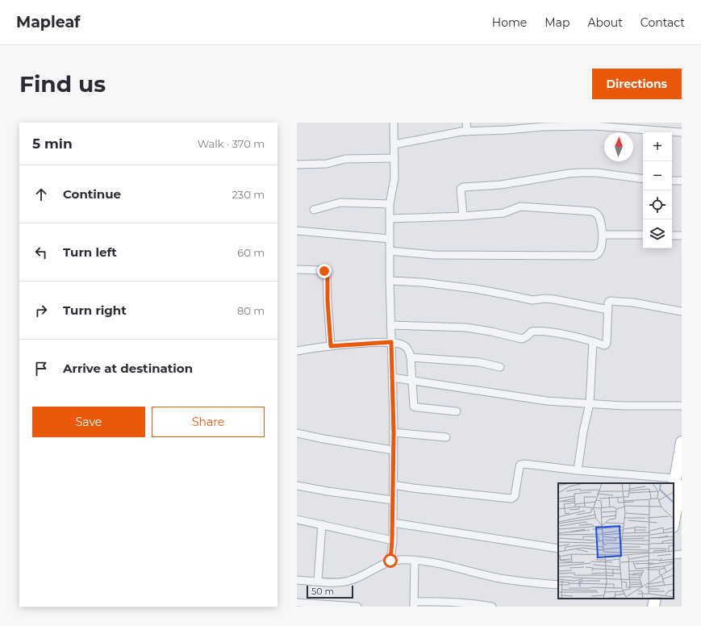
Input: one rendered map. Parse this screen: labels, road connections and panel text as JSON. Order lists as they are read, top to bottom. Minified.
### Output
{"scale_bar":"50 m","north":"top","page":{"header":"Mapleaf","nav":["Home","Map","About","Contact"],"buttons":["Directions",["Save","Share"]],"title":"Find us","heading":["5 min","Walk · 370 m"],"map_buttons":["+","−"],"list":[["Continue","230 m"],["Turn left","60 m"],["Turn right","80 m"],"Arrive at destination"],"scale":"50 m"}}
